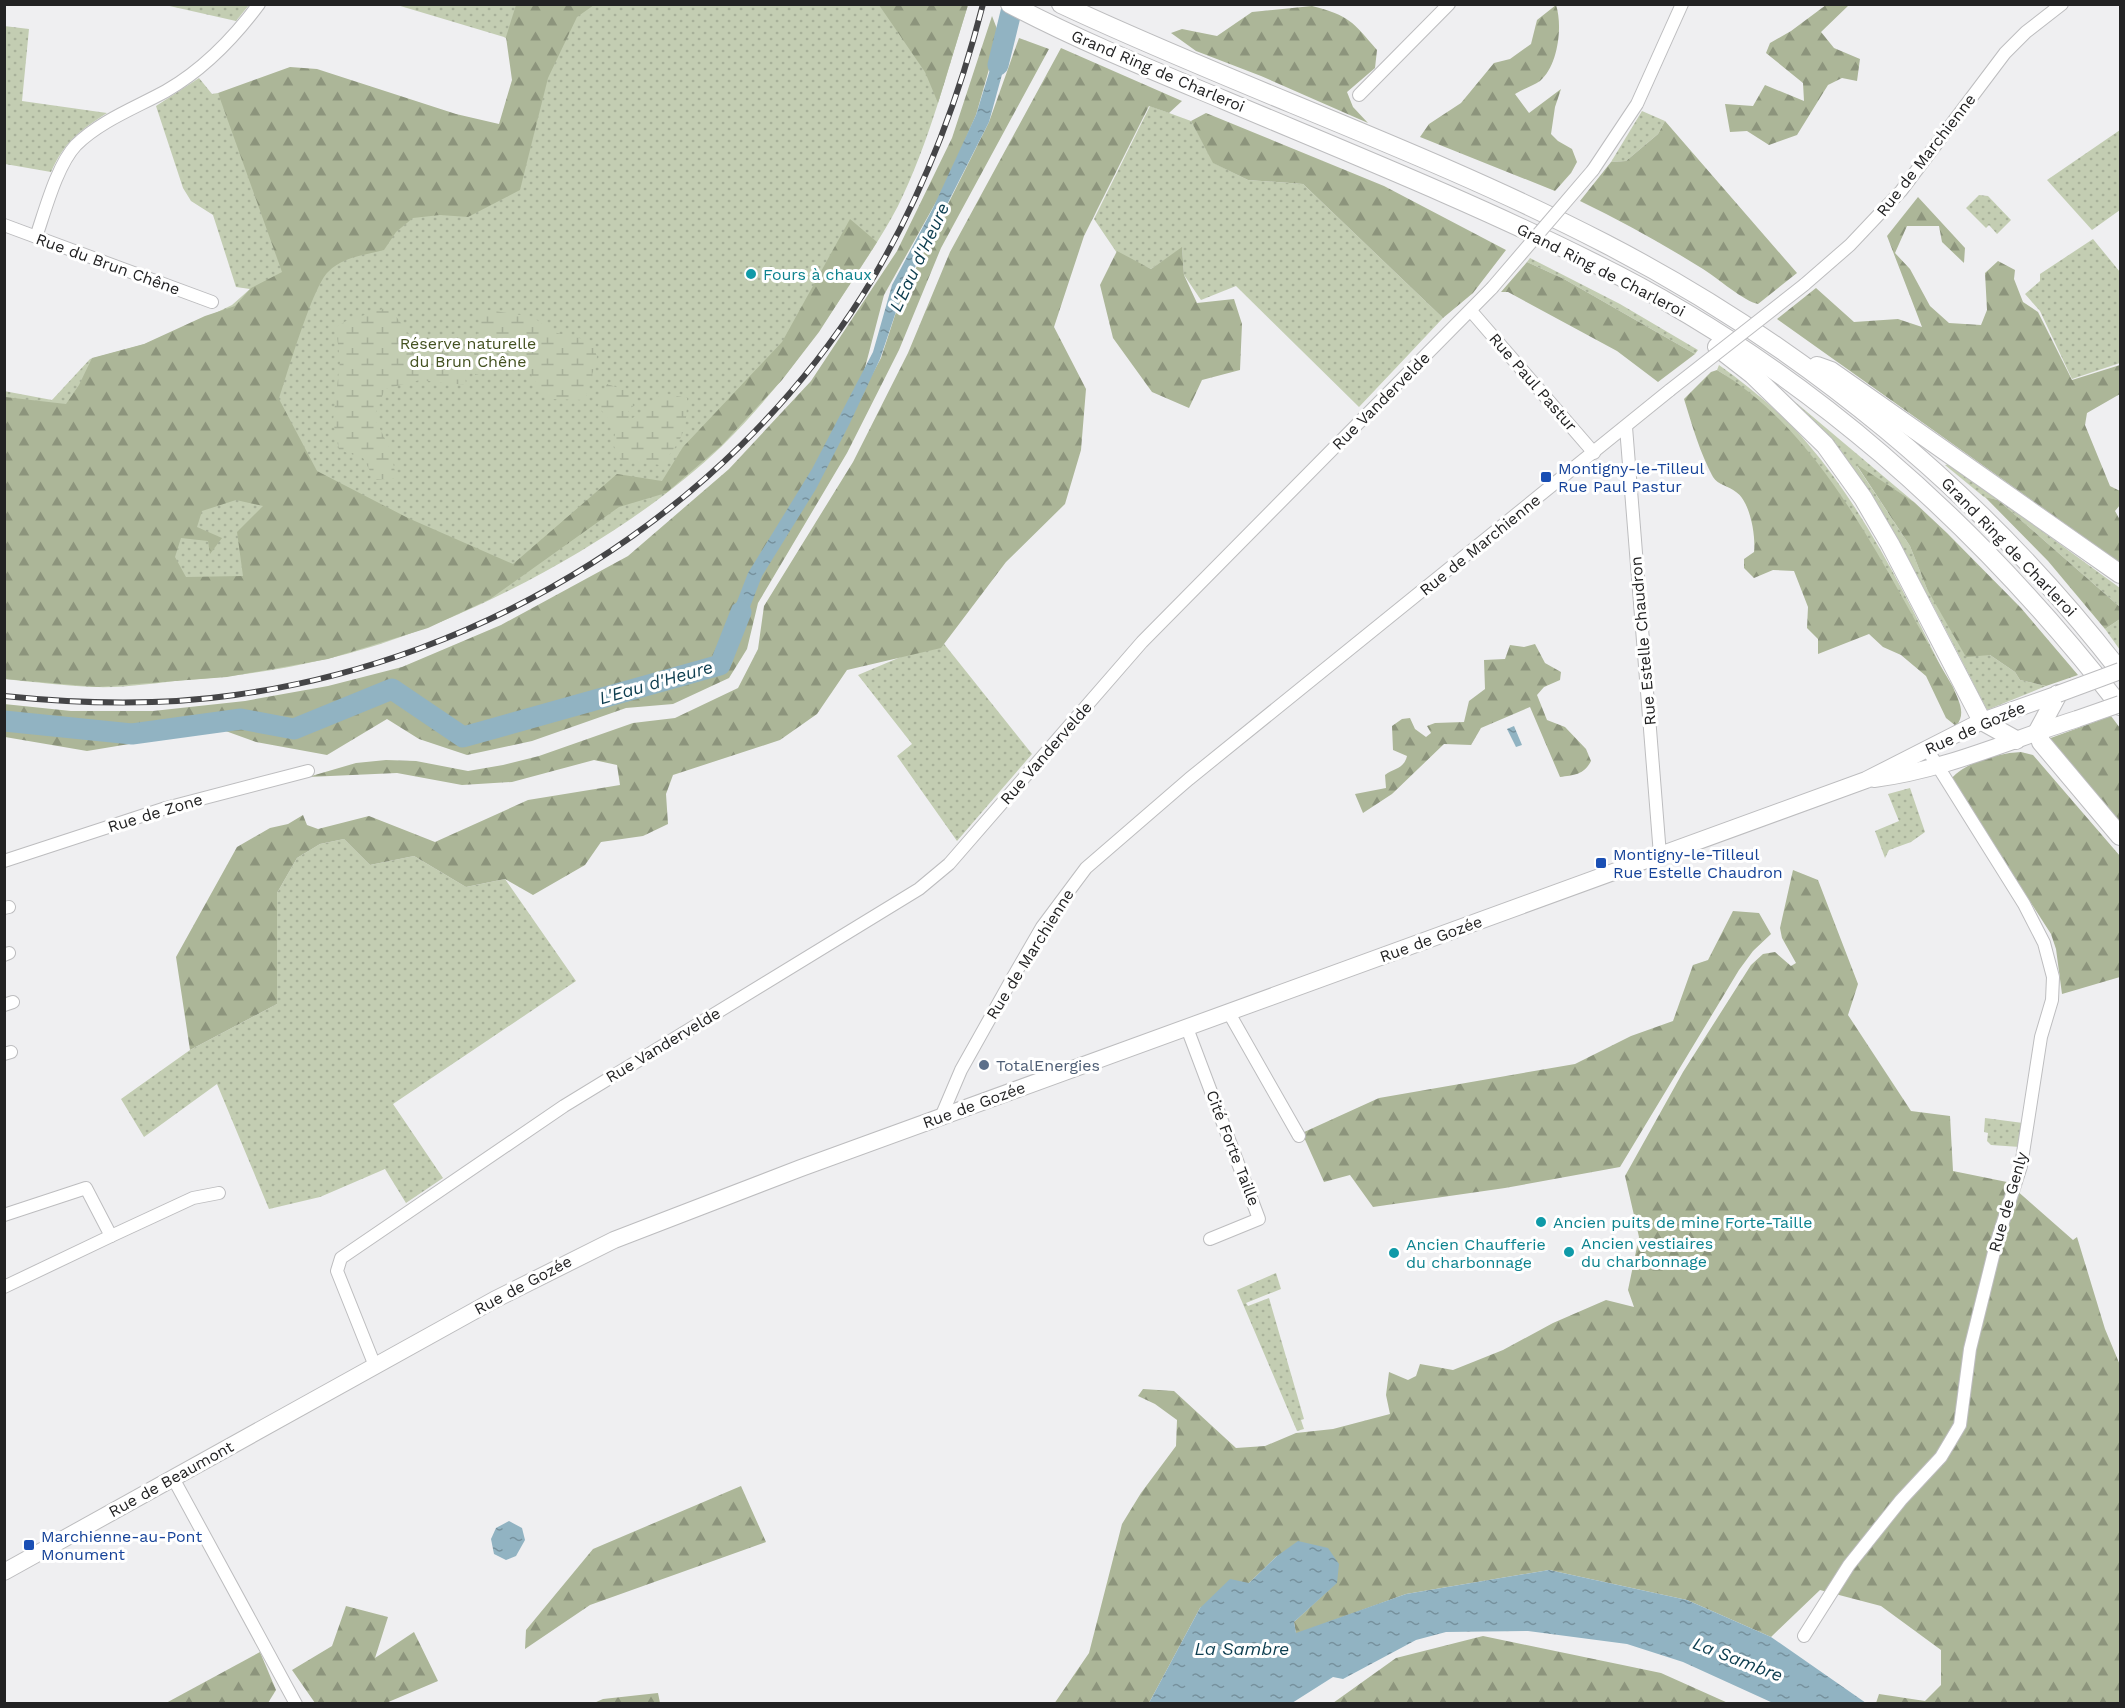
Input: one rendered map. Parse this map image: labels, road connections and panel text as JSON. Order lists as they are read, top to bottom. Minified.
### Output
{"streets":{"highway":["Grand Ring de Charleroi"],"main road":["Rue de Gozée","Rue de Beaumont"],"street":["Rue de Marchienne","Rue du Brun Chêne","Rue Paul Pastur","Rue Vandervelde","Rue Estelle Chaudron","Rue de Zone","Cité Forte Taille","Rue de Genly"]},"crossings":[["Grand Ring de Charleroi","Rue de Gozée"],["Rue de Marchienne","Rue Paul Pastur"],["Rue de Marchienne","Rue Estelle Chaudron"],["Rue de Marchienne","Rue de Gozée"],["Rue Paul Pastur","Rue Vandervelde"],["Rue Vandervelde","Rue de Gozée"],["Rue Estelle Chaudron","Rue de Gozée"],["Rue de Gozée","Cité Forte Taille"],["Rue de Gozée","Rue de Genly"],["Rue de Gozée","Rue de Beaumont"]],"water":["L'Eau d'Heure","La Sambre"],"parks":["Réserve naturelle du Brun Chêne"],"places":{"other":["Fours à chaux","TotalEnergies","Ancien puits de mine Forte-Taille","Ancien vestiaires du charbonnage","Ancien Chaufferie du charbonnage"],"transit":["Montigny-le-Tilleul Rue Paul Pastur","Montigny-le-Tilleul Rue Estelle Chaudron","Marchienne-au-Pont Monument"]}}
